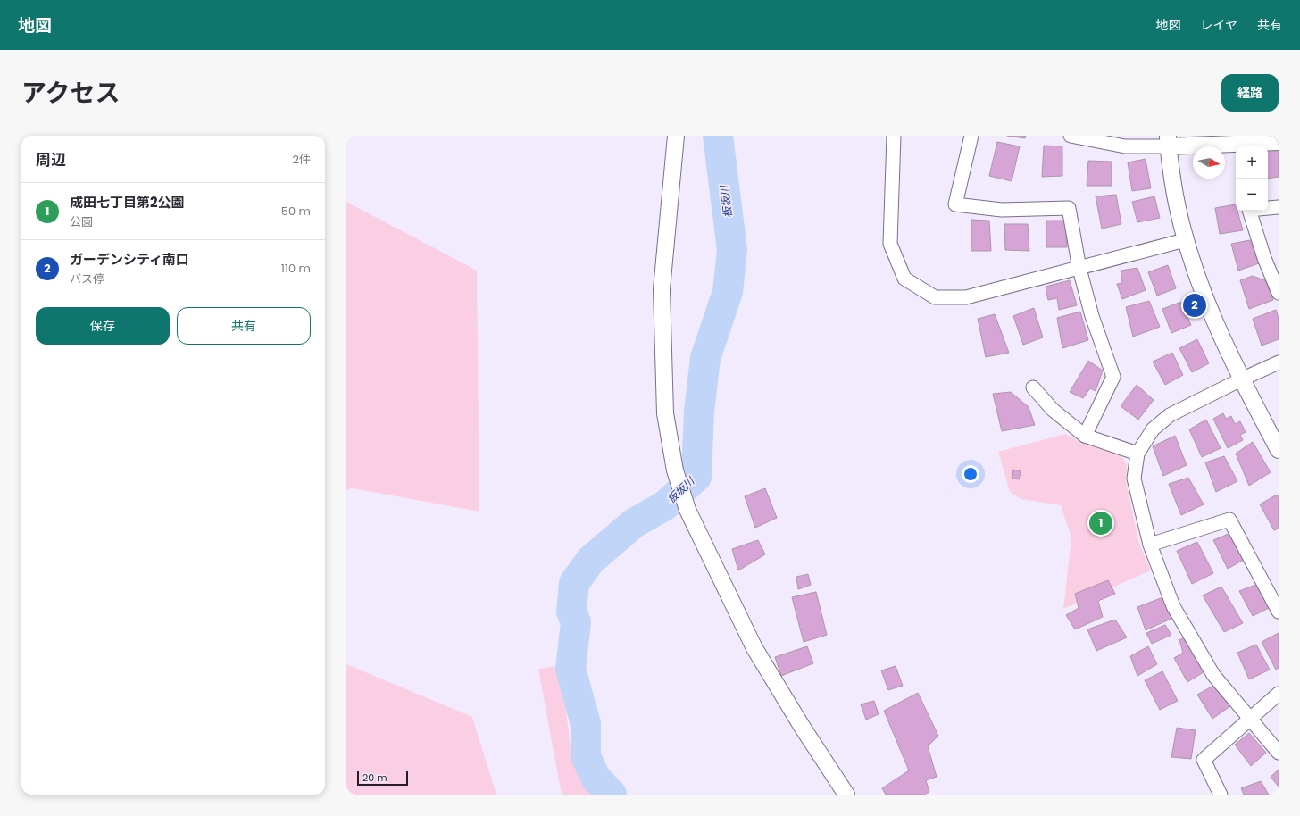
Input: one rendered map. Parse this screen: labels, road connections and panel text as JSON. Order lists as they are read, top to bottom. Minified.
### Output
{"water":["板坂川"],"scale_bar":"20 m","north":"right","page":{"header":"地図","nav":["地図","レイヤ","共有"],"title":"アクセス","buttons":["経路",["保存","共有"]],"heading":["周辺","2件"],"map_buttons":["+","−"],"list":[{"mark":"1","name":"成田七丁目第2公園","note":"公園","value":"50 m"},{"mark":"2","name":"ガーデンシティ南口","note":"バス停","value":"110 m"}],"pins":["2","1"],"scale":"20 m"}}
